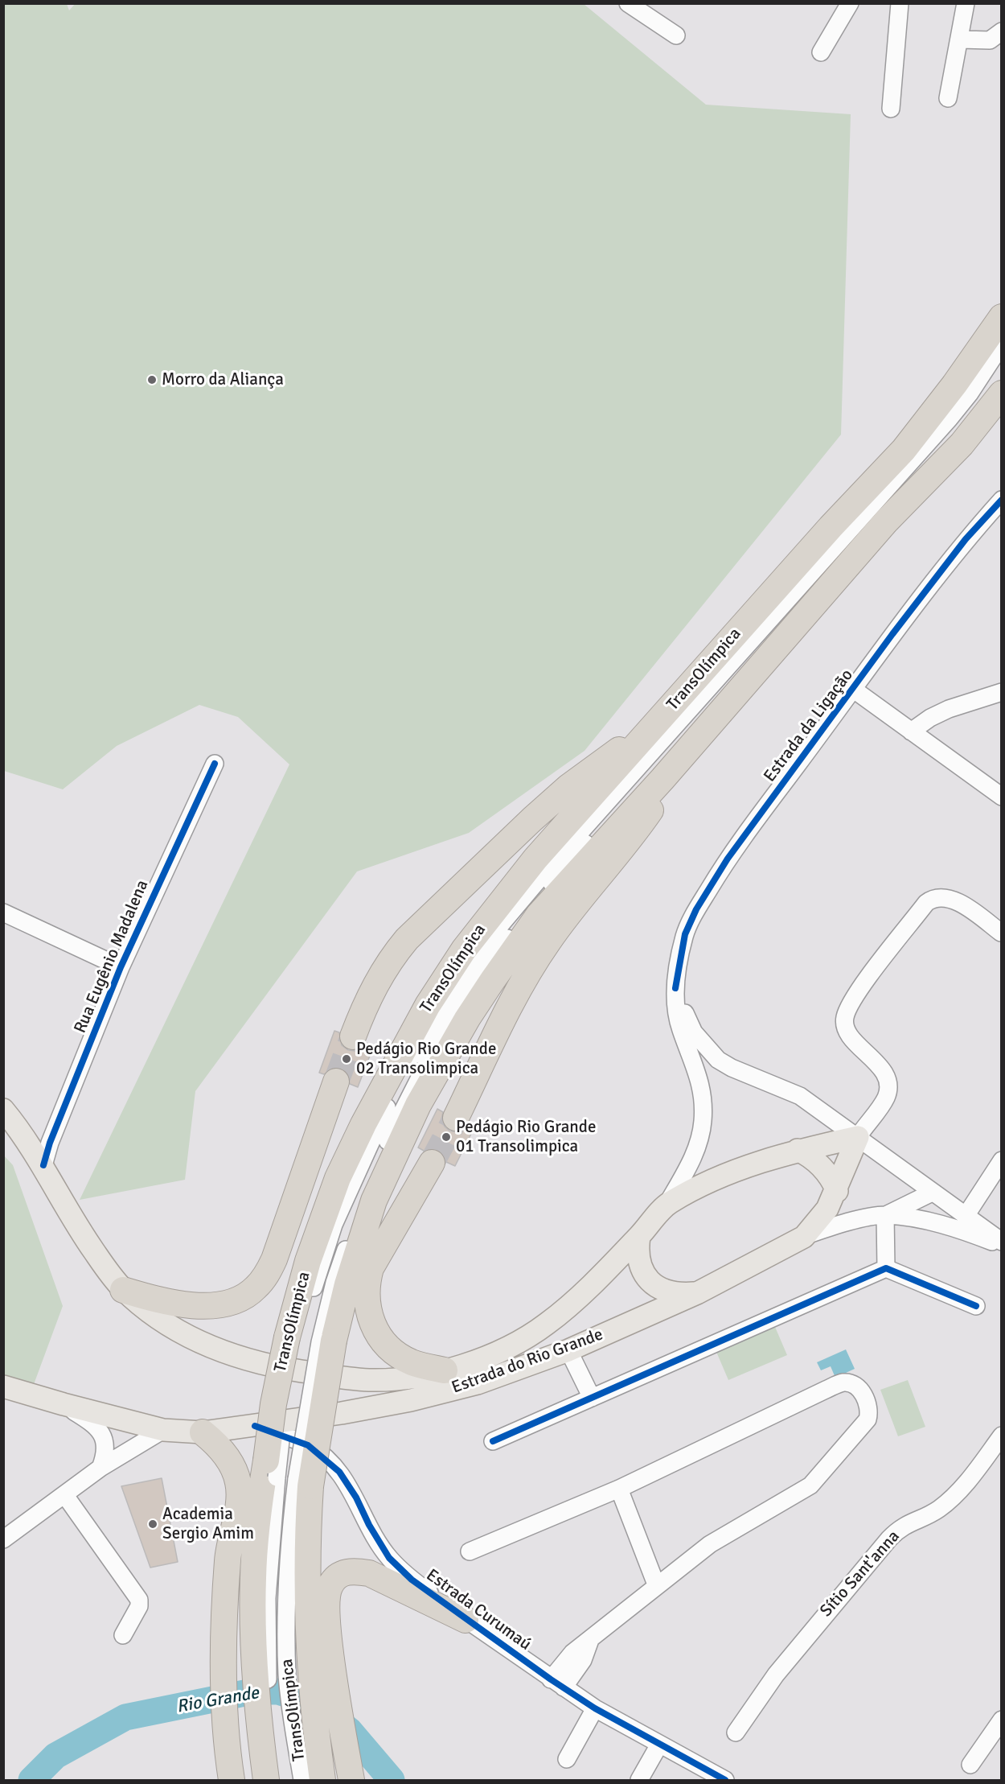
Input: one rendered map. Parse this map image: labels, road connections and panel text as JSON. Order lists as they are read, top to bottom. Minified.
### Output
{"streets":{"highway":["TransOlímpica"],"main road":["Estrada do Rio Grande"],"street":["Estrada da Ligação","Rua Eugênio Madalena","Sítio Sant'anna","Estrada Curumaú"]},"crossings":[["Estrada da Ligação","Estrada do Rio Grande"],["Rua Eugênio Madalena","Estrada do Rio Grande"],["Estrada do Rio Grande","Estrada Curumaú"]],"water":["Rio Grande"],"places":["Morro da Aliança","Pedágio Rio Grande 02 Transolimpica","Pedágio Rio Grande 01 Transolimpica","Academia Sergio Amim"]}
